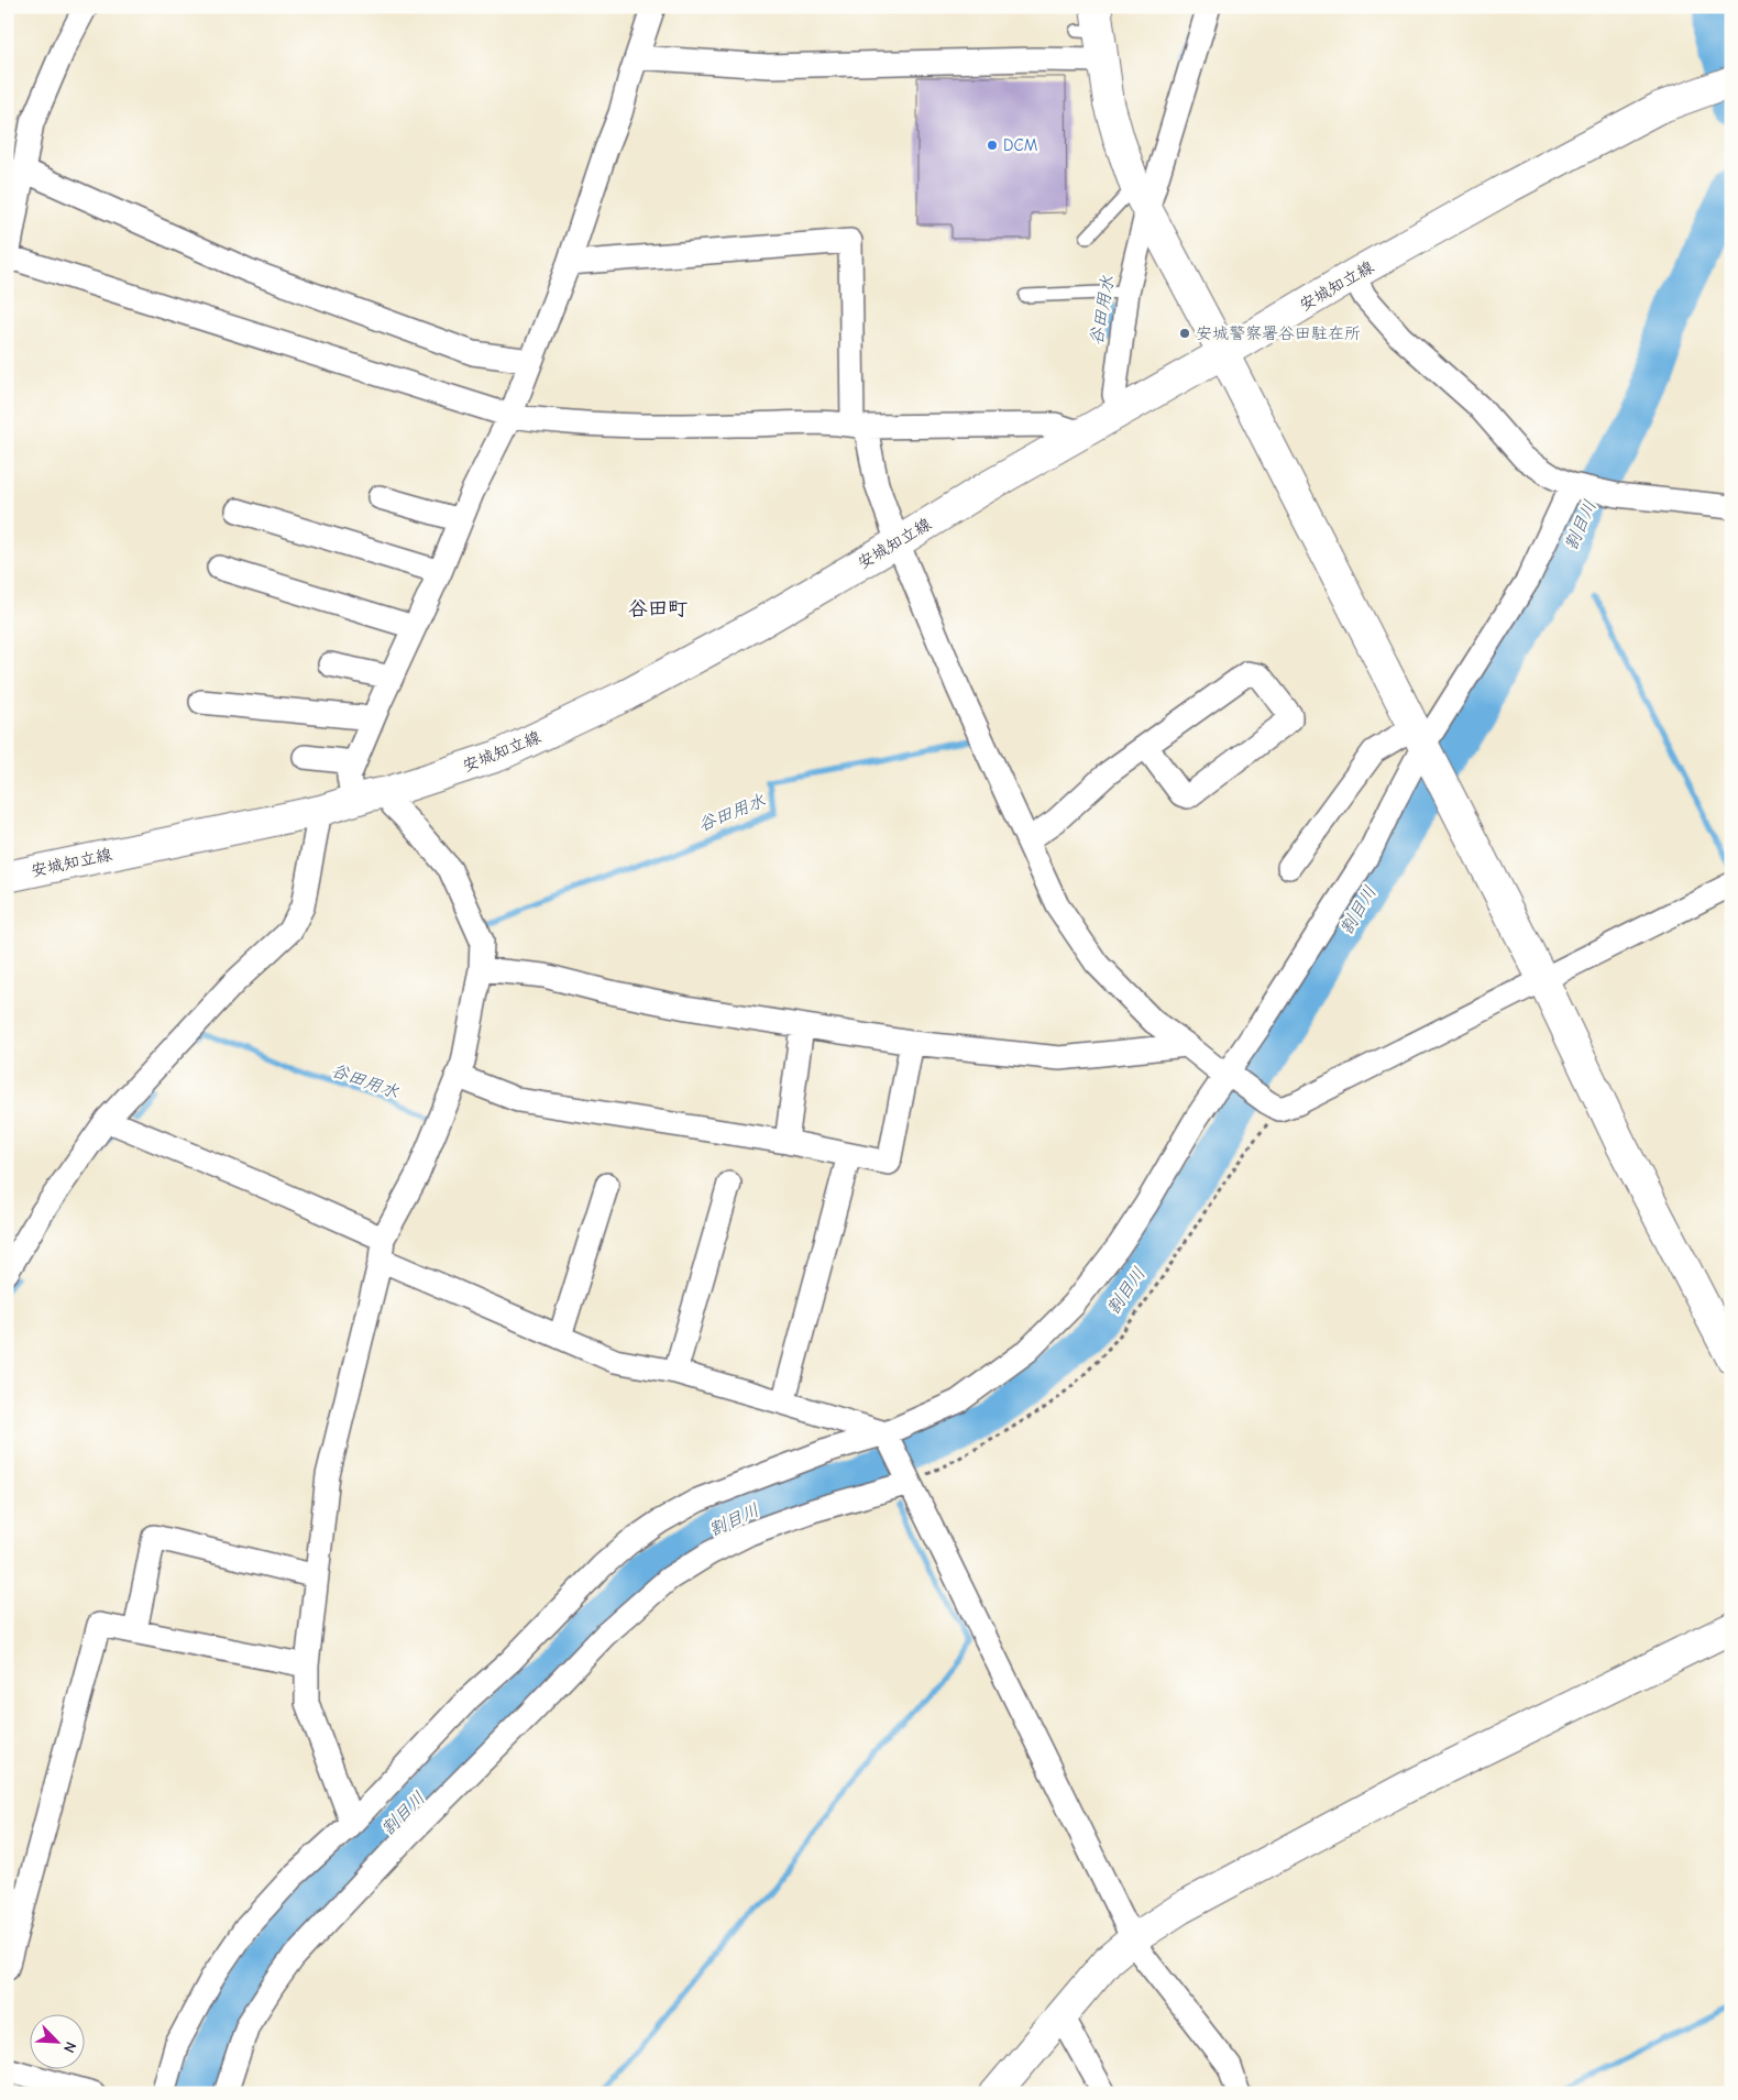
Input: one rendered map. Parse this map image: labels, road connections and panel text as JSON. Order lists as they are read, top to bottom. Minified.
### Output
{"streets":{"street":["安城知立線"]},"districts":["谷田町"],"water":["谷田用水","割目川"],"places":["DCM","安城警察署谷田駐在所"],"north":"bottom right"}
